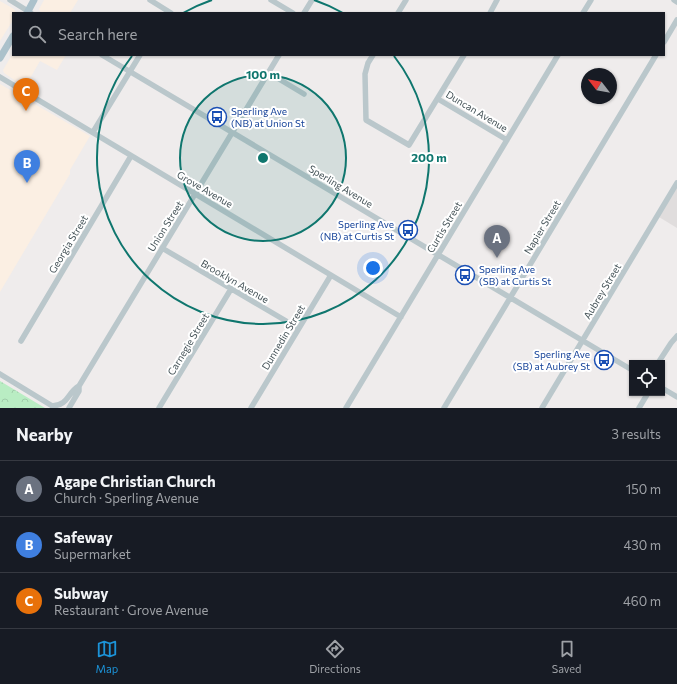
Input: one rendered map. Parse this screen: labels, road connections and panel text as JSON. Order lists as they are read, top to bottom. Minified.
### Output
{"streets":{"street":["Duncan Avenue","Sperling Avenue","Grove Avenue","Union Street","Curtis Street","Napier Street","Georgia Street","Brooklyn Avenue","Aubrey Street","Dunnedin Street","Carnegie Street"]},"crossings":[["Duncan Avenue","Curtis Street"],["Sperling Avenue","Union Street"],["Sperling Avenue","Curtis Street"],["Sperling Avenue","Napier Street"],["Sperling Avenue","Aubrey Street"],["Grove Avenue","Union Street"],["Grove Avenue","Curtis Street"],["Grove Avenue","Georgia Street"],["Grove Avenue","Dunnedin Street"],["Union Street","Brooklyn Avenue"],["Brooklyn Avenue","Dunnedin Street"],["Brooklyn Avenue","Carnegie Street"]],"places":{"bus stop":["Sperling Ave (NB) at Union St","Sperling Ave (NB) at Curtis St","Sperling Ave (SB) at Curtis St","Sperling Ave (SB) at Aubrey St"]},"north":"top left","page":{"search":"Search here","pins":["C","B","A"],"heading":["Nearby","3 results"],"list":[{"mark":"A","name":"Agape Christian Church","note":"Church · Sperling Avenue","value":"150 m"},{"mark":"B","name":"Safeway","note":"Supermarket","value":"430 m"},{"mark":"C","name":"Subway","note":"Restaurant · Grove Avenue","value":"460 m"}],"nav":["Map","Directions","Saved"]},"rings":["100 m","200 m"]}
